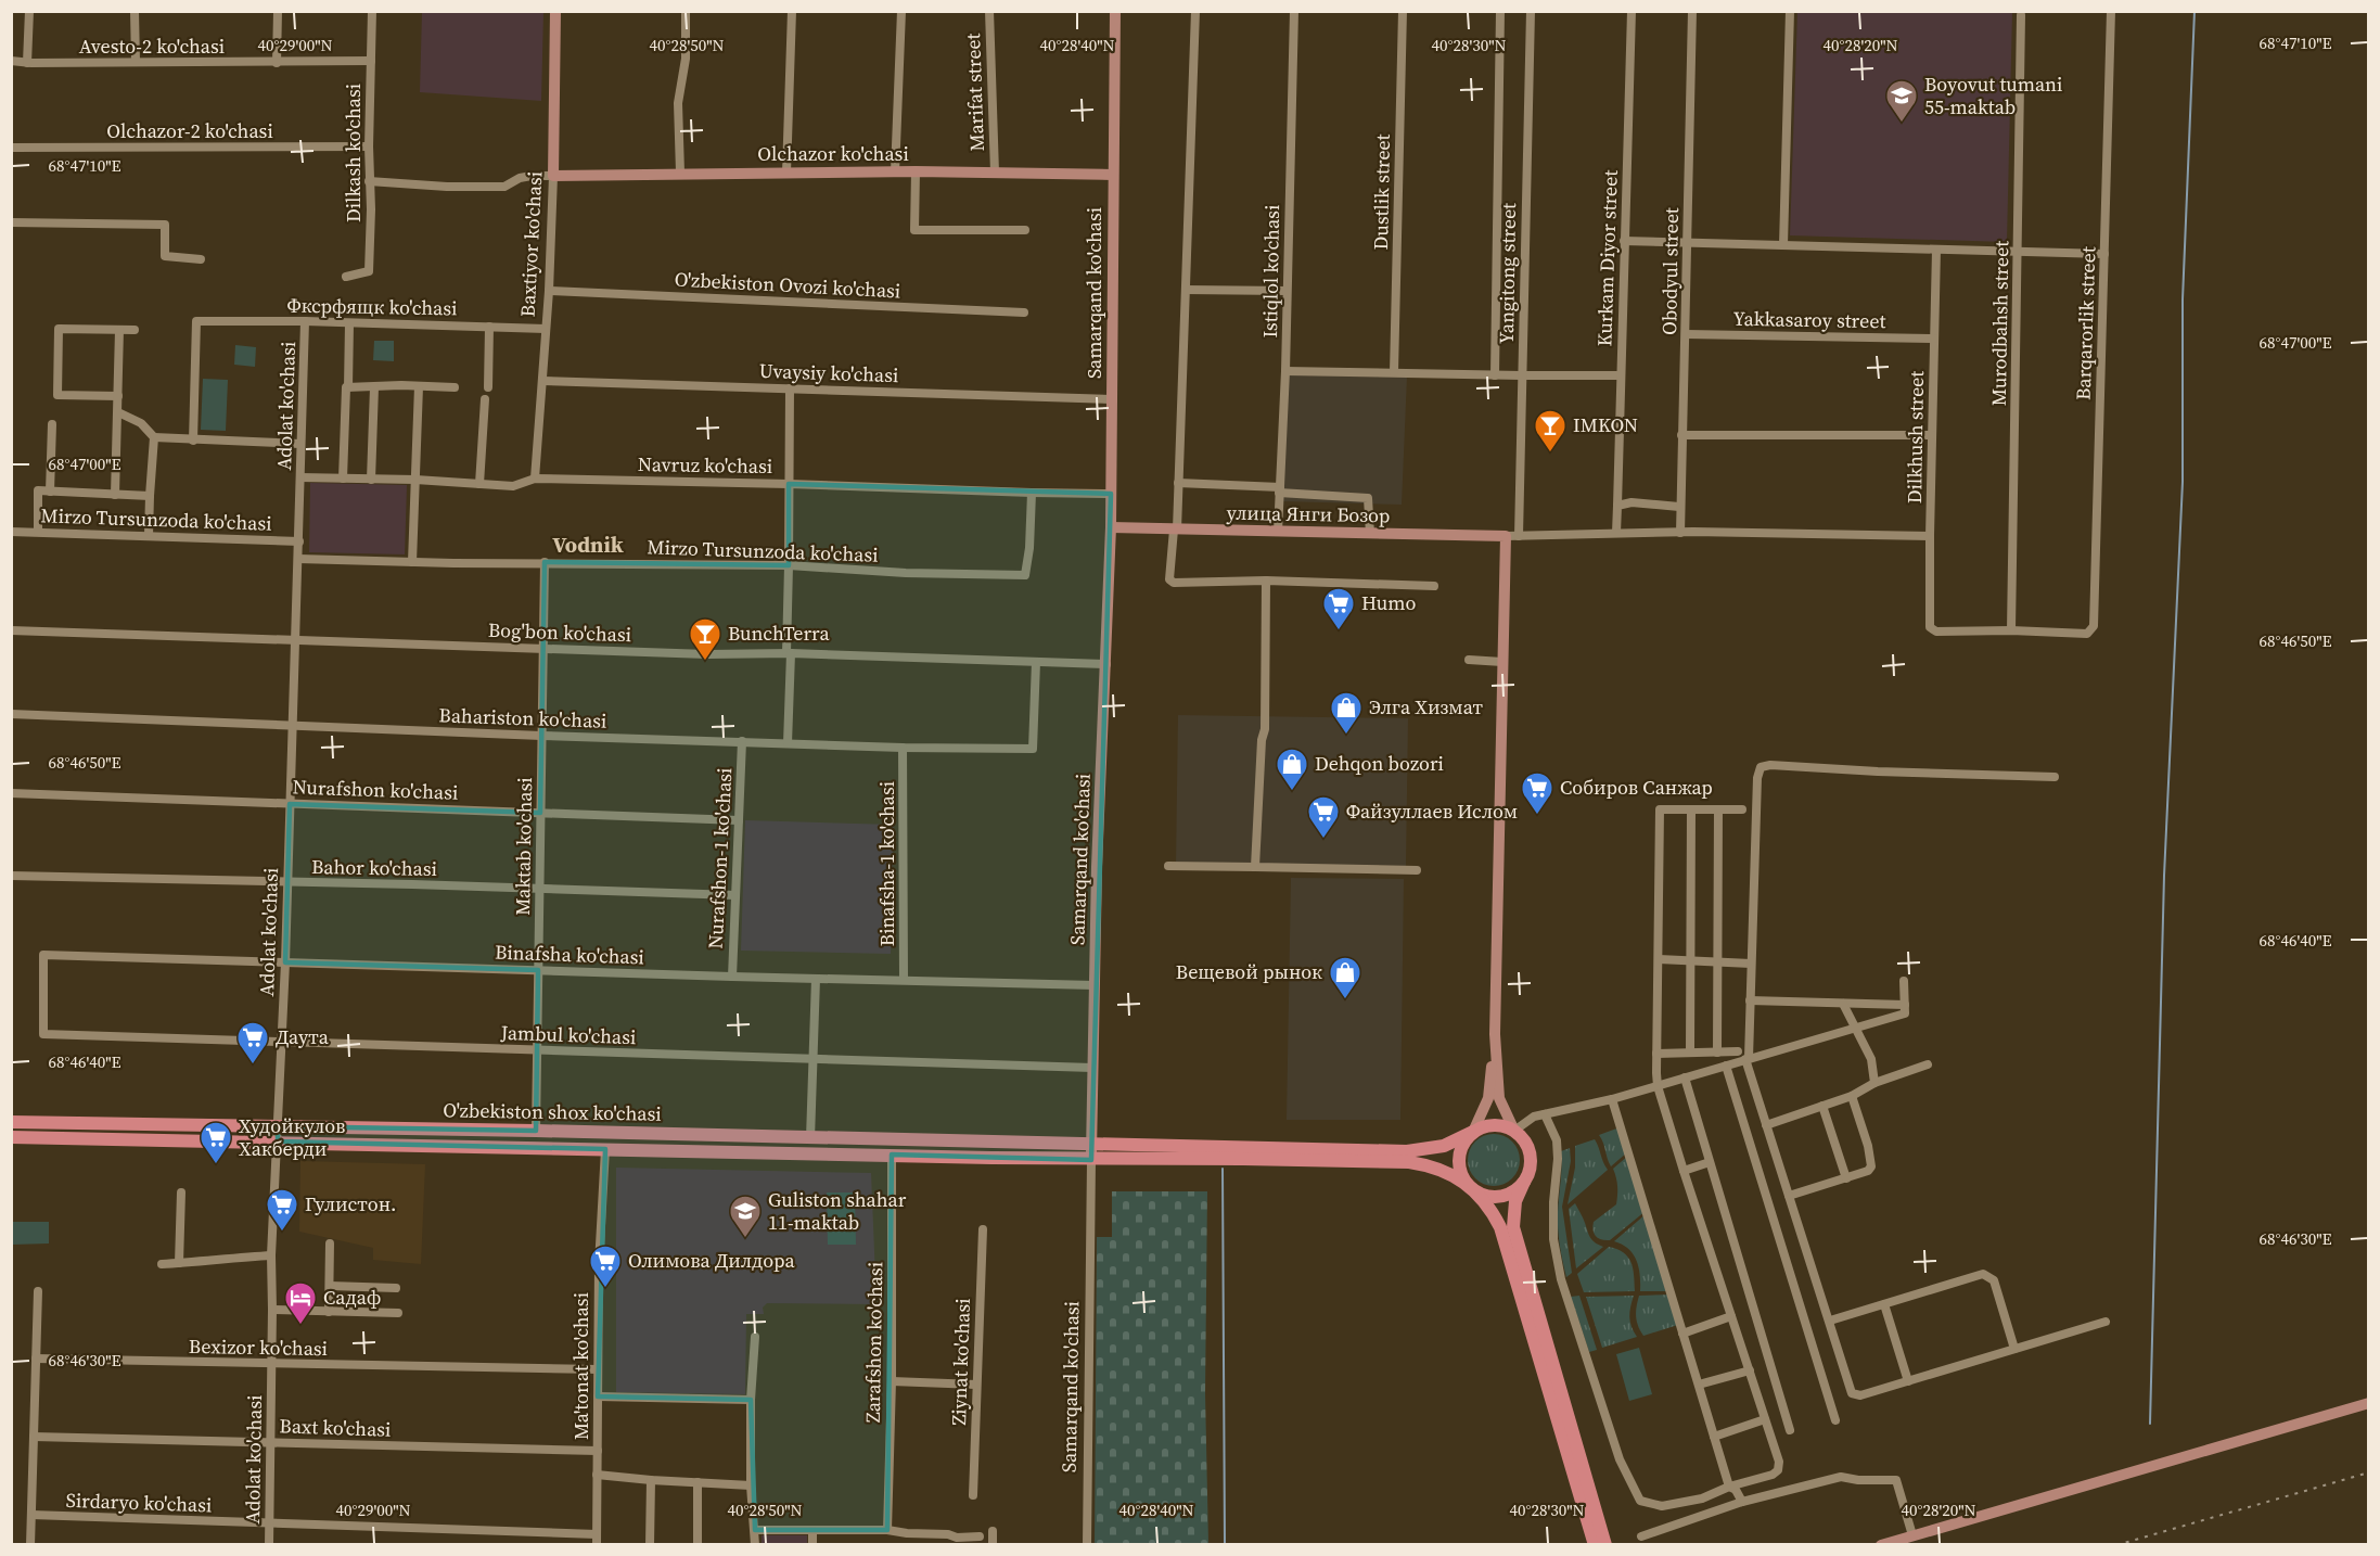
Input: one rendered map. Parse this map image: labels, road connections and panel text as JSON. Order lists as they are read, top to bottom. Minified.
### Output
{"streets":{"main road":["O'zbekiston shox ko'chasi"],"street":["Avesto-2 ko'chasi","Marifat street","Olchazor-2 ko'chasi","Dilkash ko'chasi","Olchazor ko'chasi","Dustlik street","Baxtiyor ko'chasi","Kurkam Diyor street","Istiqlol ko'chasi","Obodyul street","Yangitong street","O'zbekiston Ovozi ko'chasi","Samarqand ko'chasi","Фксрфящк ko'chasi","Yakkasaroy street","Murodbahsh street","Barqarorlik street","Uvaysiy ko'chasi","Adolat ko'chasi","Dilkhush street","Navruz ko'chasi","улица Янги Бозор","Mirzo Tursunzoda ko'chasi","Bog'bon ko'chasi","Bahariston ko'chasi","Nurafshon ko'chasi","Maktab ko'chasi","Nurafshon-1 ko'chasi","Binafsha-1 ko'chasi","Bahor ko'chasi","Binafsha ko'chasi","Jambul ko'chasi","Zarafshon ko'chasi","Bexizor ko'chasi","Ziynat ko'chasi","Ma'tonat ko'chasi","Baxt ko'chasi","Sirdaryo ko'chasi"]},"crossings":[["Avesto-2 ko'chasi","Dilkash ko'chasi"],["Marifat street","Olchazor ko'chasi"],["Olchazor-2 ko'chasi","Dilkash ko'chasi"],["Olchazor ko'chasi","Baxtiyor ko'chasi"],["Olchazor ko'chasi","Samarqand ko'chasi"],["Baxtiyor ko'chasi","O'zbekiston Ovozi ko'chasi"],["Baxtiyor ko'chasi","Фксрфящк ko'chasi"],["Baxtiyor ko'chasi","Uvaysiy ko'chasi"],["Baxtiyor ko'chasi","Navruz ko'chasi"],["Istiqlol ko'chasi","улица Янги Бозор"],["Obodyul street","Yakkasaroy street"],["Samarqand ko'chasi","Uvaysiy ko'chasi"],["Samarqand ko'chasi","Navruz ko'chasi"],["Samarqand ko'chasi","улица Янги Бозор"],["Samarqand ko'chasi","Bog'bon ko'chasi"],["Samarqand ko'chasi","Binafsha ko'chasi"],["Samarqand ko'chasi","Jambul ko'chasi"],["Samarqand ko'chasi","O'zbekiston shox ko'chasi"],["Фксрфящк ko'chasi","Adolat ko'chasi"],["Yakkasaroy street","Dilkhush street"],["Murodbahsh street","Barqarorlik street"],["Murodbahsh street","Dilkhush street"],["Barqarorlik street","Dilkhush street"],["Adolat ko'chasi","Navruz ko'chasi"],["Adolat ko'chasi","Mirzo Tursunzoda ko'chasi"],["Adolat ko'chasi","Bog'bon ko'chasi"],["Adolat ko'chasi","Bahariston ko'chasi"],["Adolat ko'chasi","Nurafshon ko'chasi"],["Adolat ko'chasi","Bahor ko'chasi"],["Adolat ko'chasi","Binafsha ko'chasi"],["Adolat ko'chasi","Jambul ko'chasi"],["Adolat ko'chasi","O'zbekiston shox ko'chasi"],["Adolat ko'chasi","Bexizor ko'chasi"],["Adolat ko'chasi","Baxt ko'chasi"],["Adolat ko'chasi","Sirdaryo ko'chasi"],["Navruz ko'chasi","Mirzo Tursunzoda ko'chasi"],["Mirzo Tursunzoda ko'chasi","Maktab ko'chasi"],["Bog'bon ko'chasi","Bahariston ko'chasi"],["Bog'bon ko'chasi","Maktab ko'chasi"],["Bahariston ko'chasi","Maktab ko'chasi"],["Bahariston ko'chasi","Nurafshon-1 ko'chasi"],["Bahariston ko'chasi","Binafsha-1 ko'chasi"],["Nurafshon ko'chasi","Maktab ko'chasi"],["Nurafshon ko'chasi","Nurafshon-1 ko'chasi"],["Maktab ko'chasi","Bahor ko'chasi"],["Maktab ko'chasi","Binafsha ko'chasi"],["Maktab ko'chasi","Jambul ko'chasi"],["Maktab ko'chasi","O'zbekiston shox ko'chasi"],["Nurafshon-1 ko'chasi","Bahor ko'chasi"],["Nurafshon-1 ko'chasi","Binafsha ko'chasi"],["Binafsha-1 ko'chasi","Binafsha ko'chasi"],["Binafsha ko'chasi","Jambul ko'chasi"],["O'zbekiston shox ko'chasi","Zarafshon ko'chasi"],["O'zbekiston shox ko'chasi","Ma'tonat ko'chasi"],["Bexizor ko'chasi","Ma'tonat ko'chasi"],["Ma'tonat ko'chasi","Baxt ko'chasi"],["Ma'tonat ko'chasi","Sirdaryo ko'chasi"]],"districts":["Vodnik"],"places":{"school or university":["Boyovut tumani 55-maktab","Guliston shahar 11-maktab"],"bar":["IMKON","BunchTerra"],"supermarket":["Humo","Собиров Санжар","Файзуллаев Ислом","Даута","Худойкулов Хакберди","Гулистон.","Олимова Дилдора"],"shop":["Элга Хизмат","Dehqon bozori","Вещевой рынок"],"hotel":["Садаф"]},"coordinates":["68°47'10\"E","40°29'00\"N","40°28'50\"N","40°28'40\"N","40°28'30\"N","40°28'20\"N","68°47'00\"E","68°46'50\"E","68°46'40\"E","68°46'30\"E"]}
